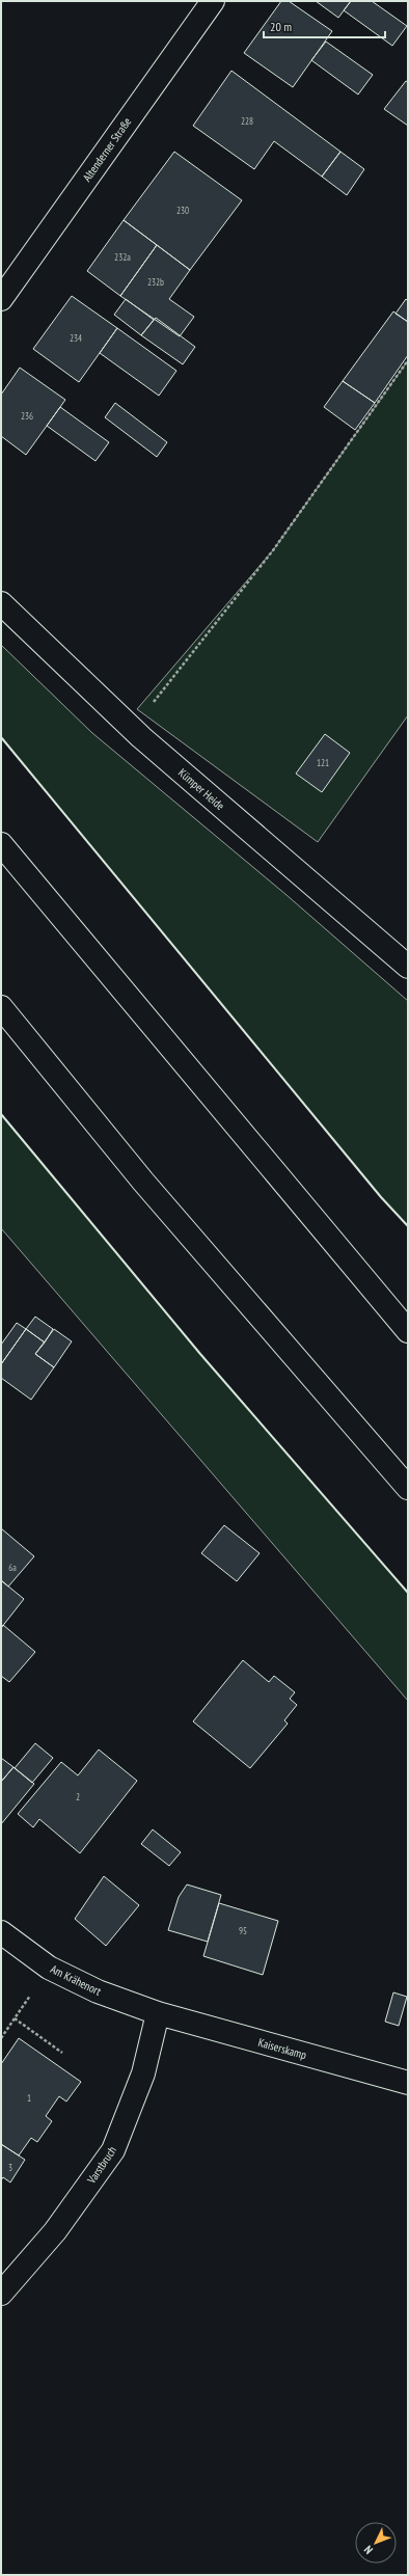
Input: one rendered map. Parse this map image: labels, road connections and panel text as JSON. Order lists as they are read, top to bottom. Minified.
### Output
{"streets":{"main road":["Altenderner Straße","Kümper Heide","Am Krähenort","Kaiserskamp","Varstbruch"]},"crossings":[["Am Krähenort","Kaiserskamp"],["Am Krähenort","Varstbruch"],["Kaiserskamp","Varstbruch"]],"house_numbers":["228","230","232a","232b","234","236","121","6a","2","95","1","3"],"scale_bar":"20 m","north":"bottom left"}
